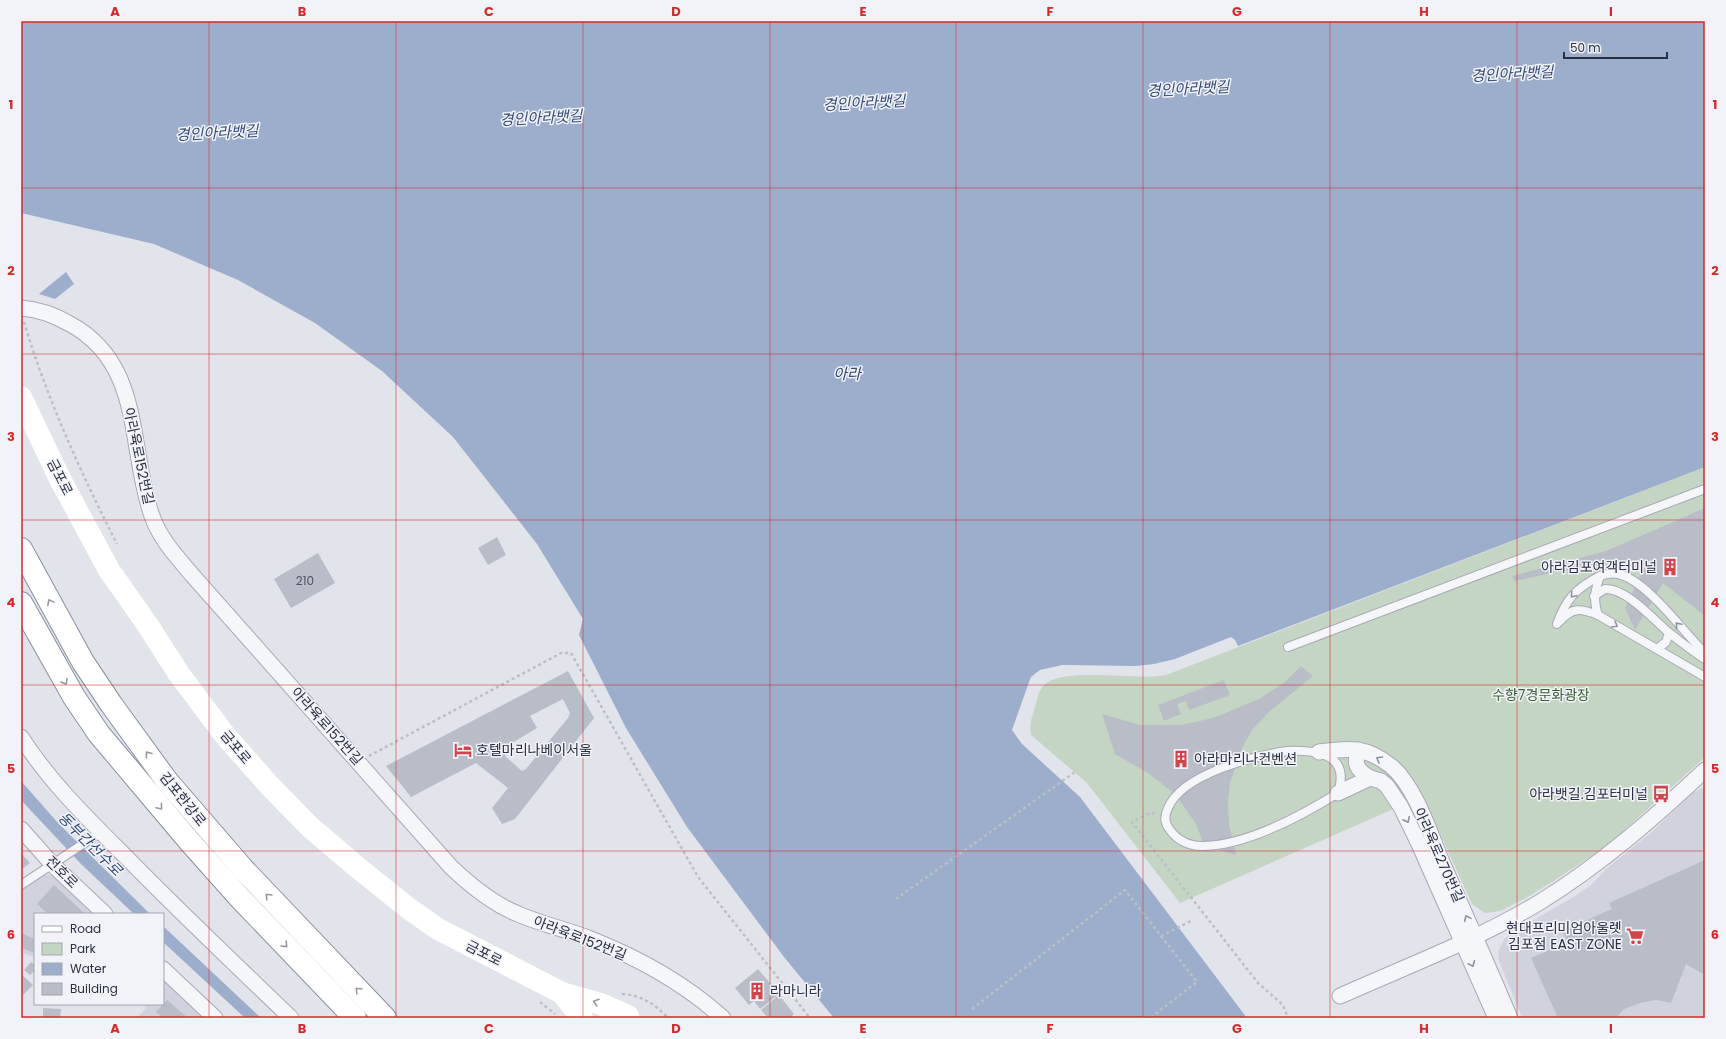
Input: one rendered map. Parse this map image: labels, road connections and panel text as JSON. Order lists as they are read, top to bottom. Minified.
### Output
{"streets":{"main road":["금포로","김포한강로"],"street":["아라육로152번길","아라육로270번길","전호로"]},"water":["경인아라뱃길","아라","동부간선수로"],"parks":["수향7경문화광장"],"places":{"building":["아라김포여객터미널","아라마리나컨벤션","라마니라"],"hotel":["호텔마리나베이서울"],"bus stop":["아라뱃길.김포터미널"],"supermarket":["현대프리미엄아울렛 김포점 EAST ZONE"]},"house_numbers":["210"],"legend":["Road","Park","Water","Building"],"scale_bar":"50 m","grid":{"columns":["A","B","C","D","E","F","G","H","I"],"rows":["1","2","3","4","5","6"]}}
